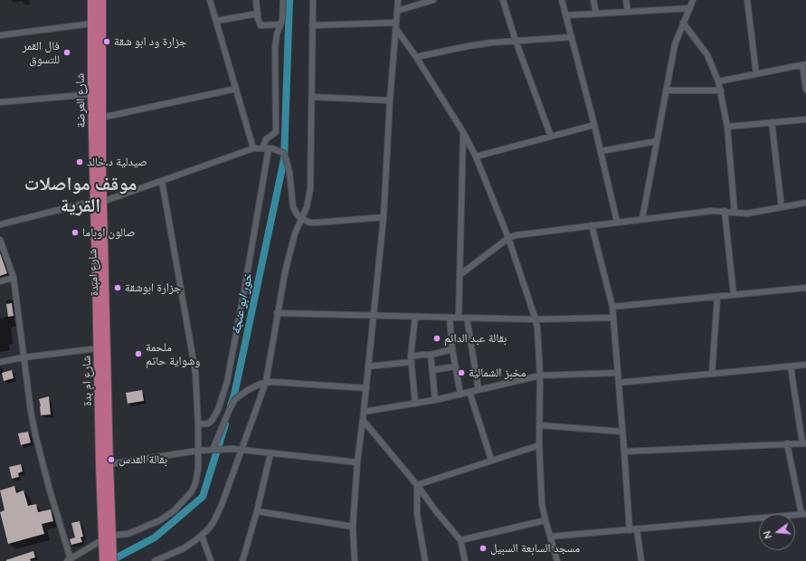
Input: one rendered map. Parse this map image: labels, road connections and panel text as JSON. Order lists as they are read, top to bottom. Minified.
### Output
{"streets":{"main road":["شارع العرضة","شارع امبدة","شارع ام بدة"]},"crossings":[["شارع العرضة","شارع امبدة"],["شارع العرضة","شارع ام بدة"],["شارع امبدة","شارع ام بدة"]],"districts":["موقف مواصلات القرية"],"water":["خور ابو عنجة"],"places":["جزارة ود ابو شقة","فال القمر للتسوق","صيدلية د.خالد","صالون اوباما","جزارة ابوشقة","بقالة عبد الدائم","ملحمة وشواية حاتم","مخبز الشمالية","بقالة القدس","مسجد السابعة السبيل"],"north":"left"}
